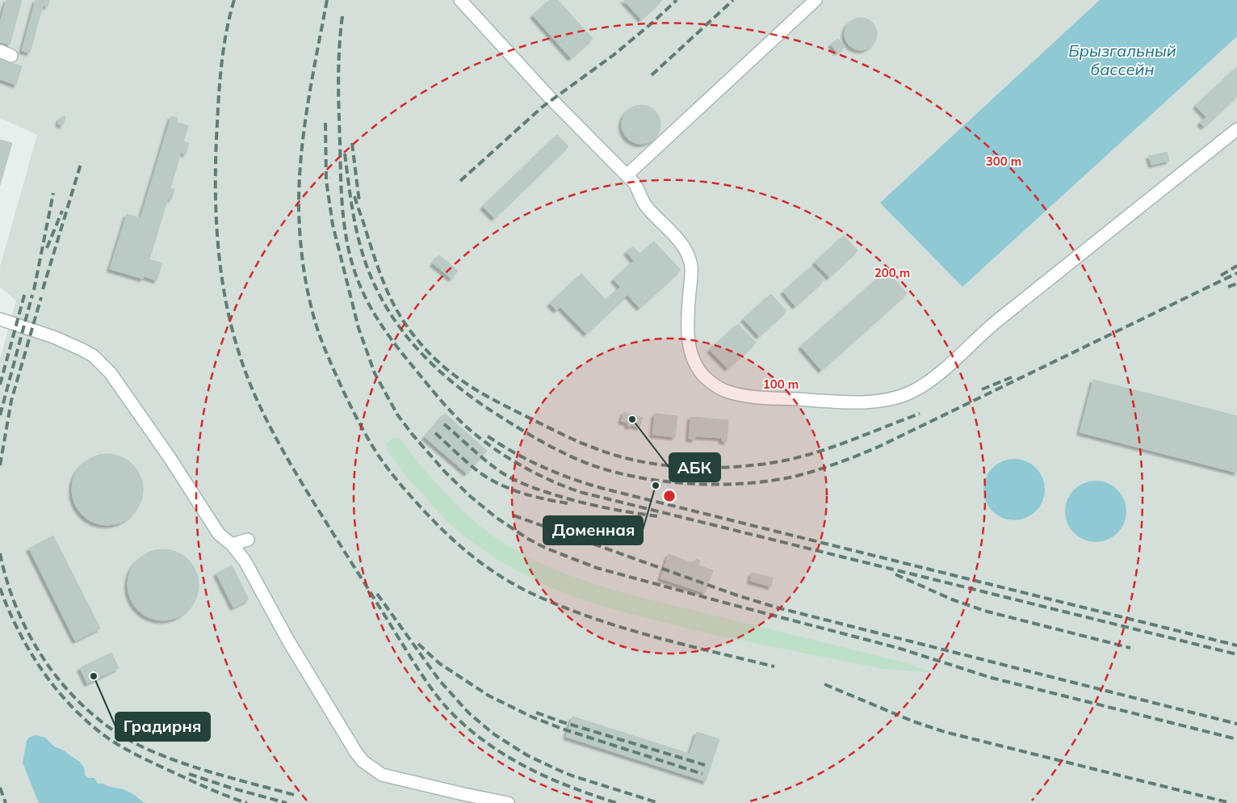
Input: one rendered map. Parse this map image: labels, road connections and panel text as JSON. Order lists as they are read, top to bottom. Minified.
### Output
{"water":["Брызгальный бассейн"],"places":["АБК","Доменная","Градирня"],"rings":["300 m","200 m","100 m"]}
